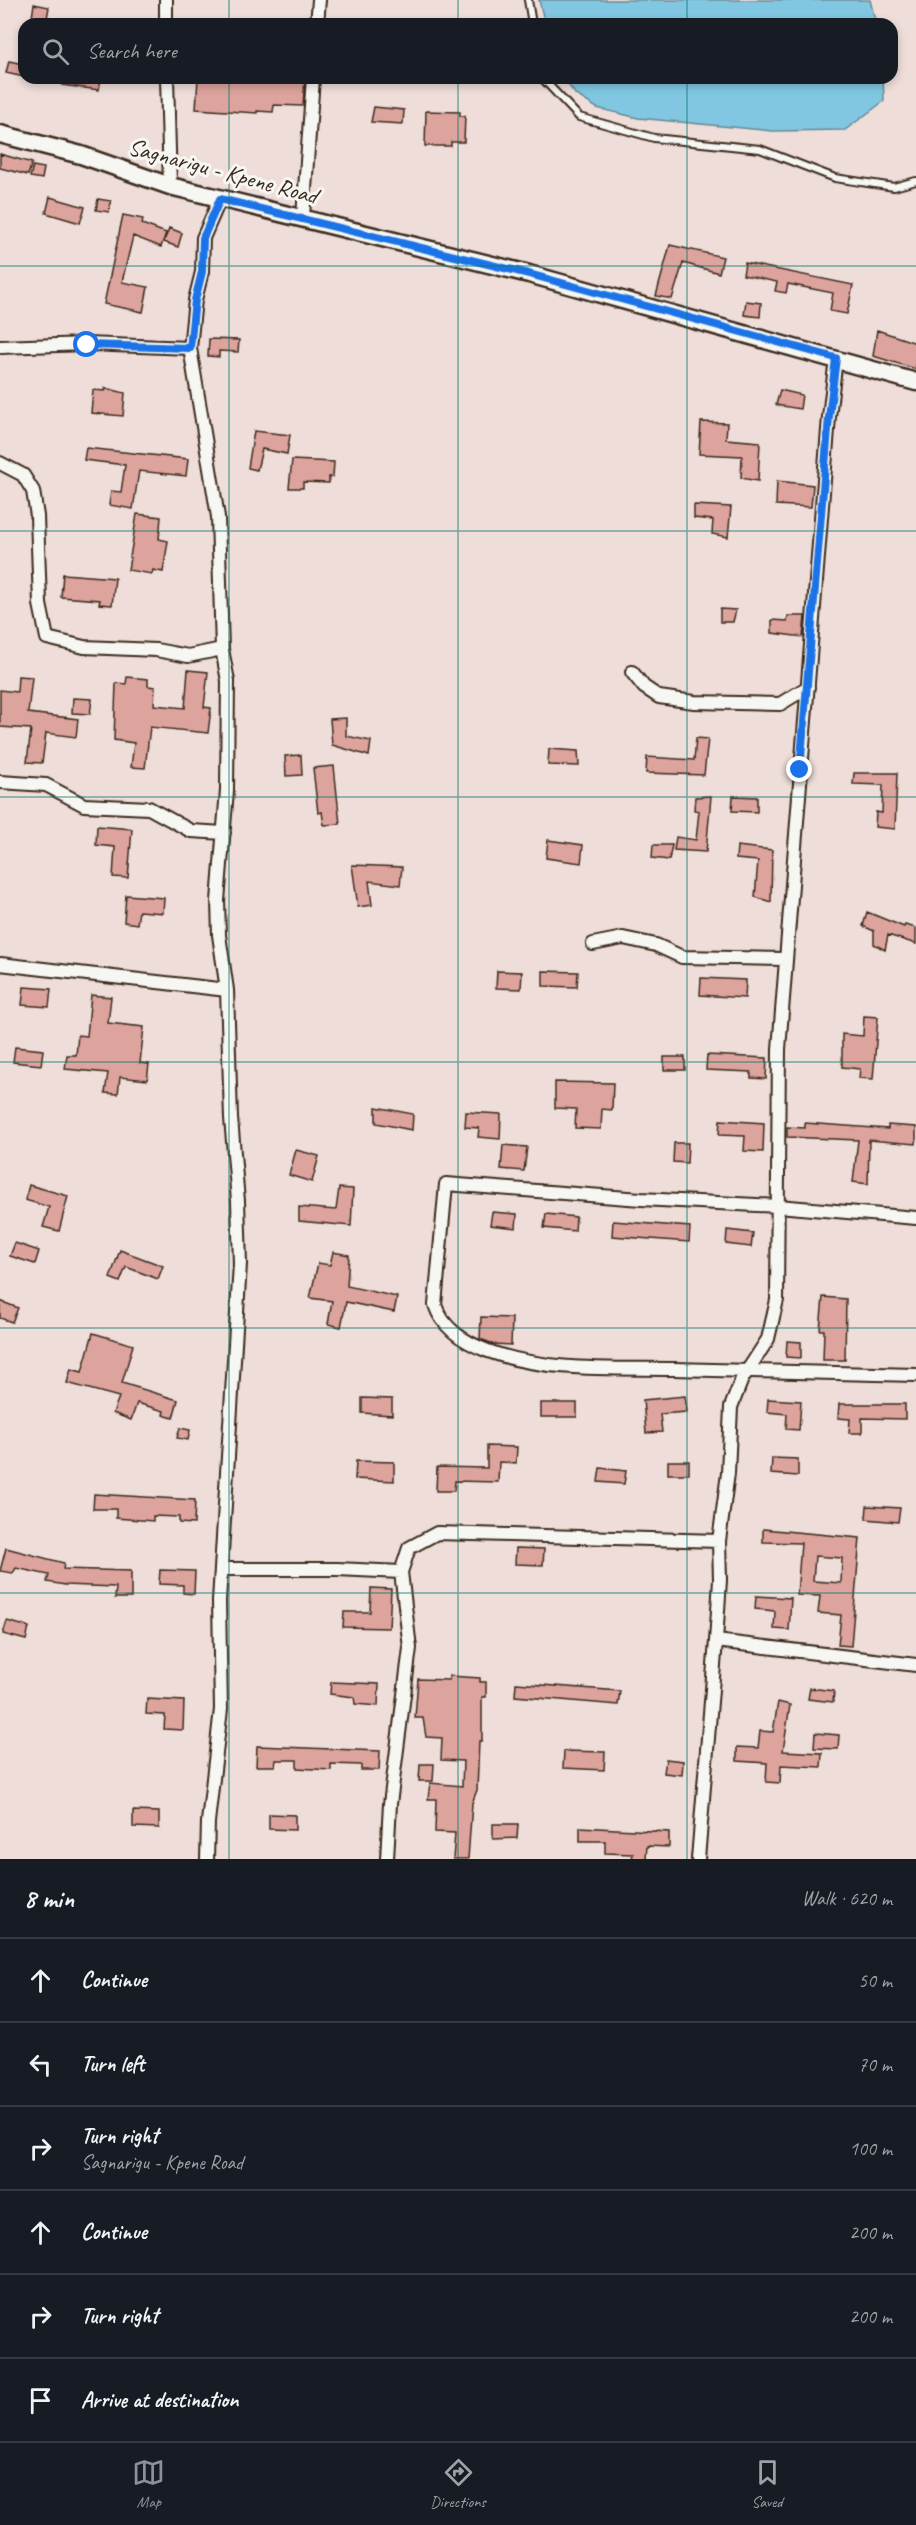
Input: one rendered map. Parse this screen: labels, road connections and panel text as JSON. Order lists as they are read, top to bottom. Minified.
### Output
{"streets":{"street":["Sagnarigu - Kpene Road"]},"page":{"search":"Search here","heading":["8 min","Walk · 620 m"],"list":[["Continue","50 m"],["Turn left","70 m"],["Turn right","Sagnarigu - Kpene Road","100 m"],["Continue","200 m"],["Turn right","200 m"],"Arrive at destination"],"nav":["Map","Directions","Saved"]}}
